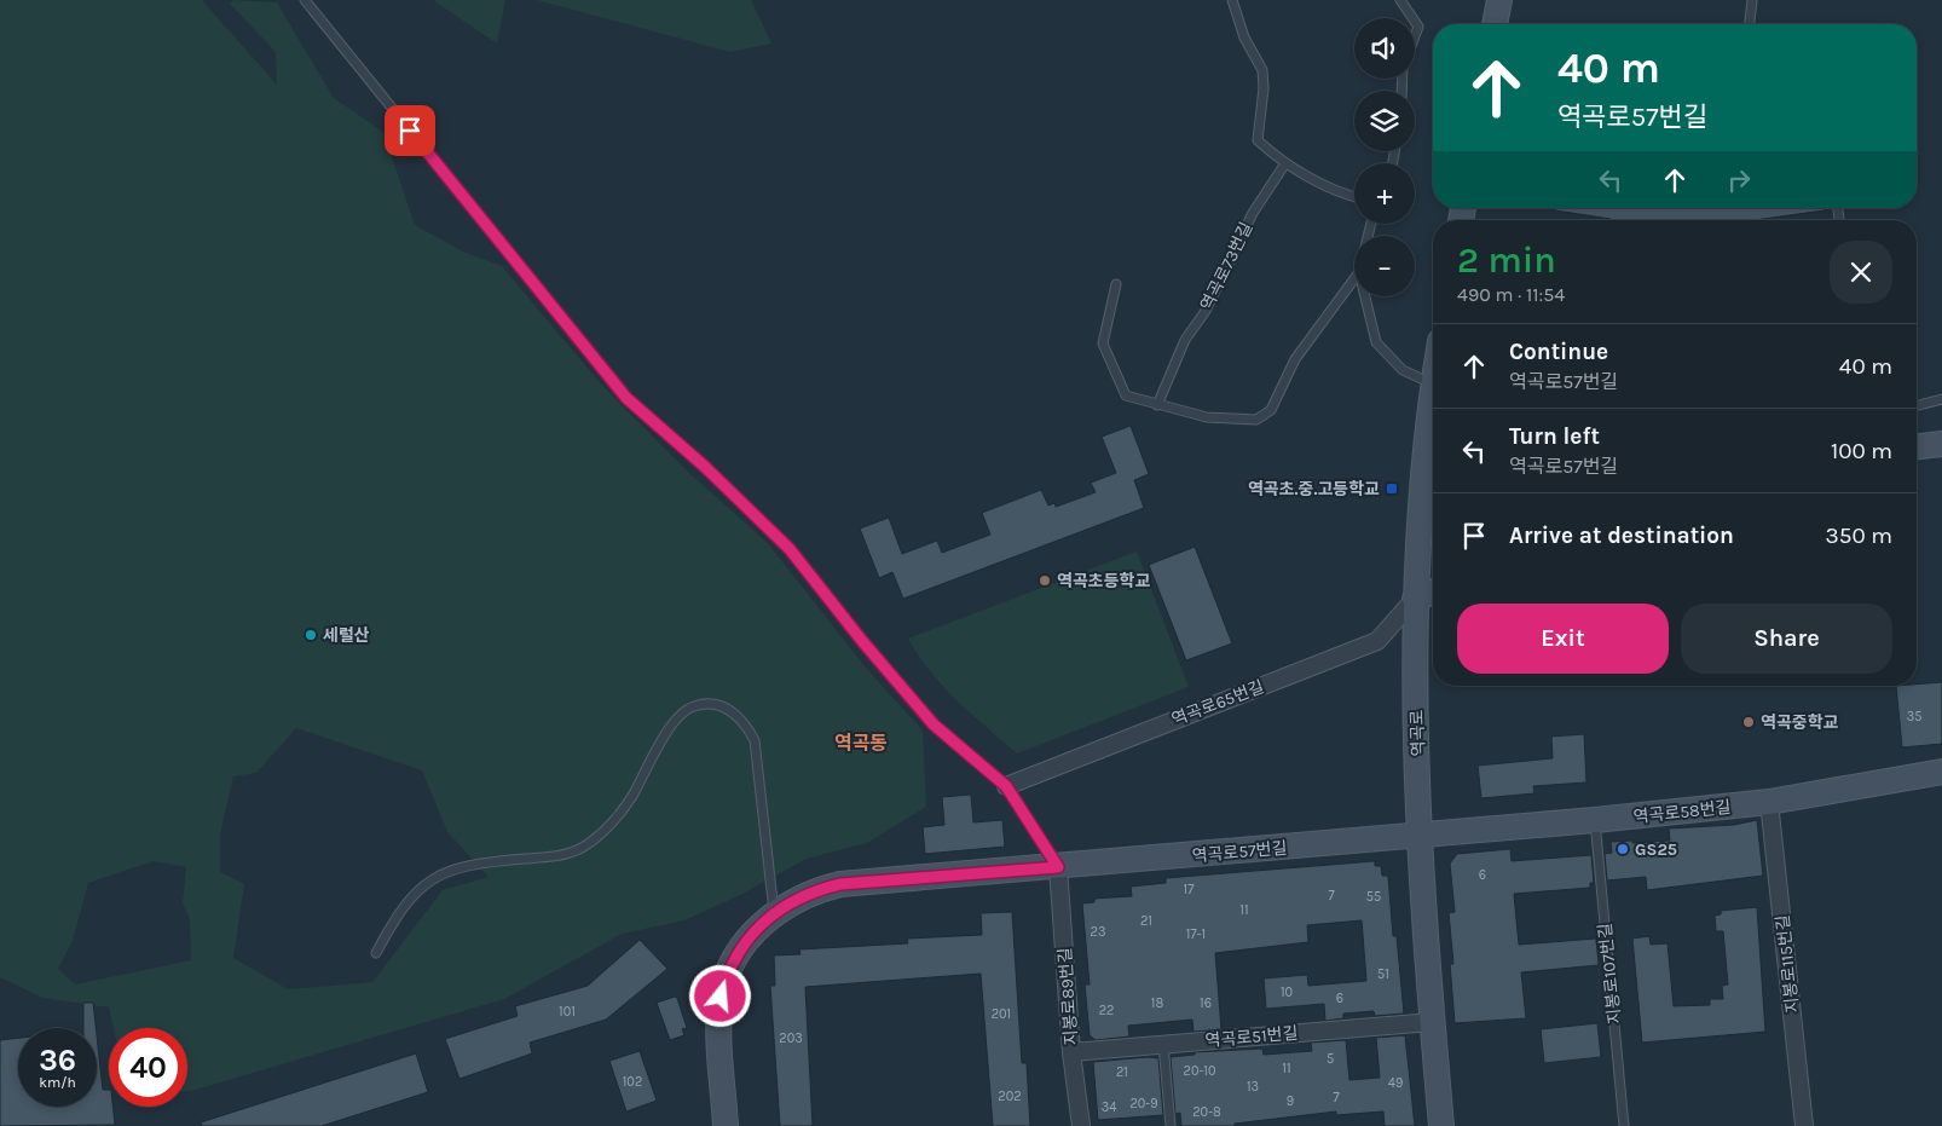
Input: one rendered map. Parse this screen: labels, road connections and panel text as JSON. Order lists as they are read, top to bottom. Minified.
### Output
{"streets":{"street":["역곡로65번길","역곡로","역곡로58번길","역곡로57번길","지봉로115번길","지봉로89번길","역곡로51번길"],"lane":["역곡로73번길","지봉로107번길"]},"crossings":[["역곡로65번길","역곡로"],["역곡로","역곡로58번길"],["역곡로","역곡로57번길"],["역곡로","역곡로51번길"],["역곡로58번길","역곡로57번길"],["역곡로58번길","지봉로115번길"],["역곡로58번길","지봉로107번길"],["역곡로57번길","지봉로89번길"],["지봉로89번길","역곡로51번길"]],"districts":["역곡동"],"places":{"transit":["역곡초.중.고등학교"],"other":["역곡초등학교","세럴산","역곡중학교","GS25"]},"house_numbers":["35","6","17","7","55","11","21","23","17-1","51","10","6","18","16","22","101","201","203","5","11","20-10","21","102","49","13","202","7","9","20-9","34","20-8"],"page":{"map_buttons":["+","−"],"turn":["40 m","역곡로57번길"],"heading":["2 min","490 m · 11:54"],"list":[{"name":"Continue","note":"역곡로57번길","value":"40 m"},{"name":"Turn left","note":"역곡로57번길","value":"100 m"},{"name":"Arrive at destination","value":"350 m"}],"buttons":["Exit","Share"],"speed":"36 km/h","limit":"40"}}
